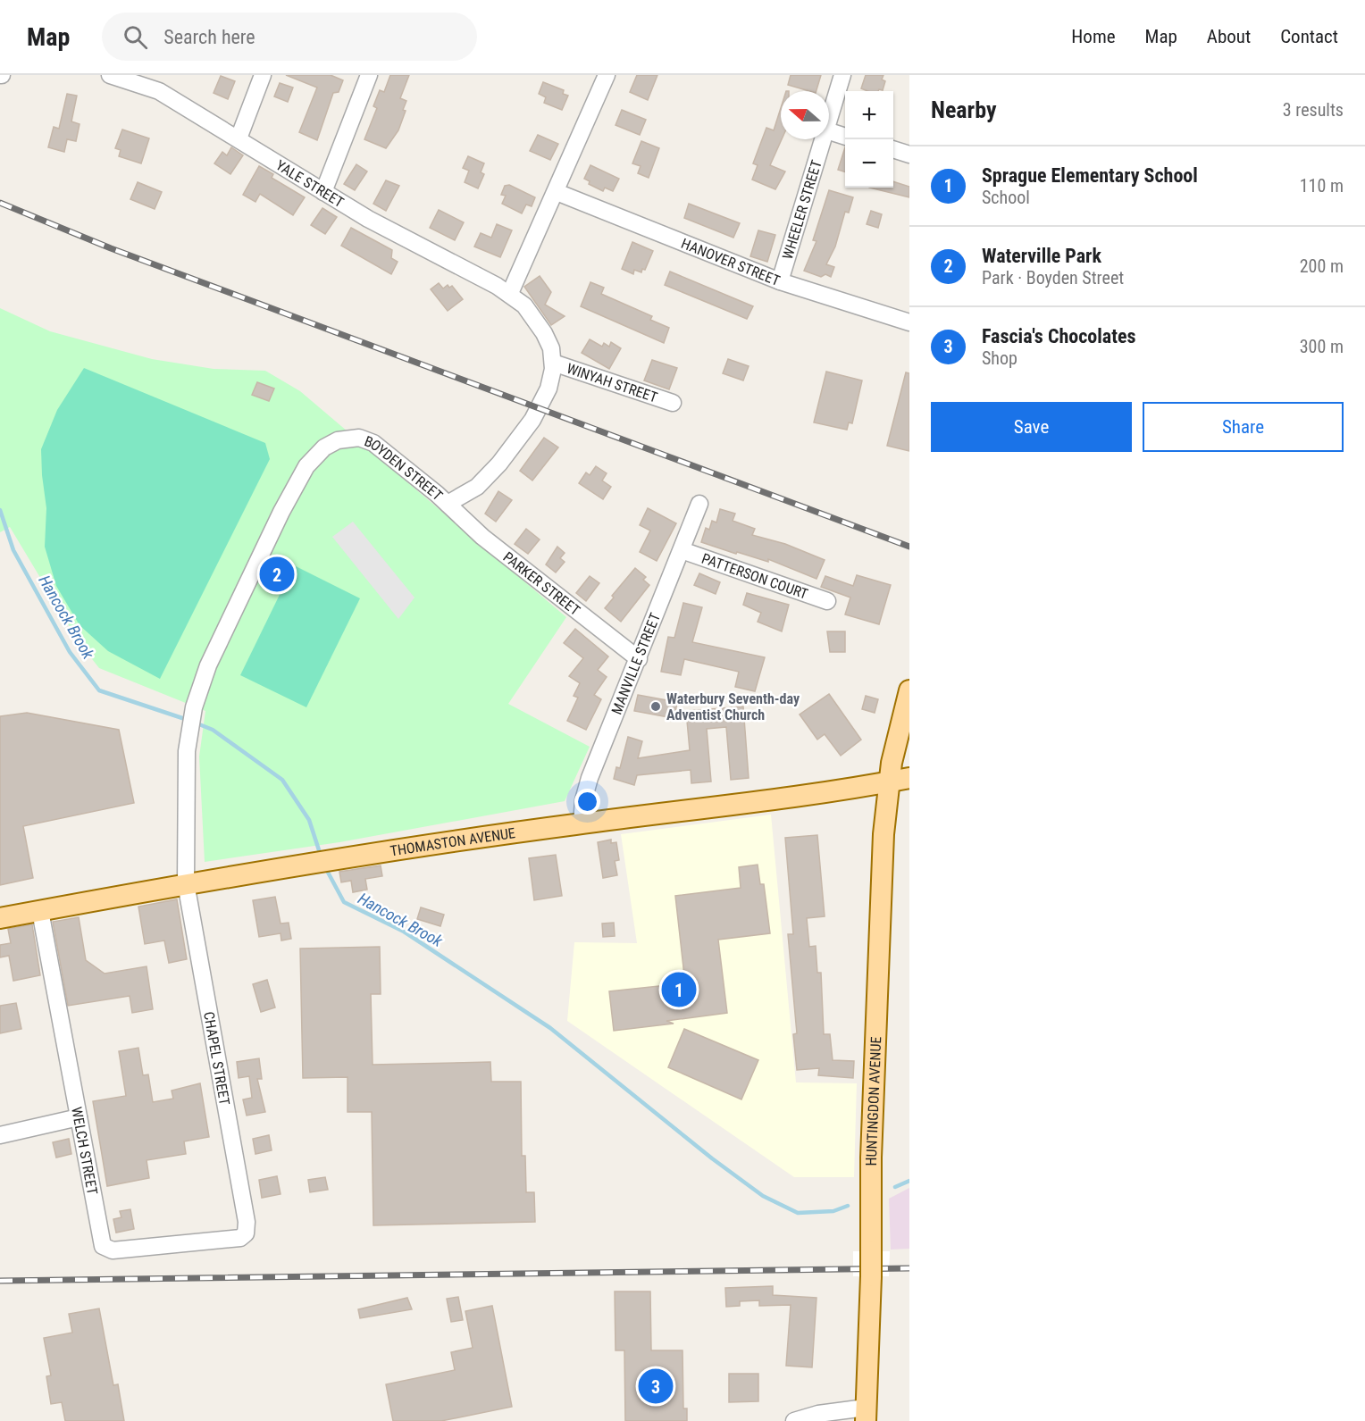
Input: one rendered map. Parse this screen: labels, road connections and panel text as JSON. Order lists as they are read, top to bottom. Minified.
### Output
{"streets":{"main road":["THOMASTON AVENUE","HUNTINGDON AVENUE"],"street":["YALE STREET","WHEELER STREET","HANOVER STREET","WINYAH STREET","BOYDEN STREET","PATTERSON COURT","PARKER STREET","MANVILLE STREET","CHAPEL STREET","WELCH STREET"]},"crossings":[["YALE STREET","BOYDEN STREET"],["WHEELER STREET","HANOVER STREET"],["WINYAH STREET","BOYDEN STREET"],["BOYDEN STREET","PARKER STREET"],["BOYDEN STREET","THOMASTON AVENUE"],["BOYDEN STREET","CHAPEL STREET"],["PATTERSON COURT","MANVILLE STREET"],["PARKER STREET","MANVILLE STREET"],["MANVILLE STREET","THOMASTON AVENUE"],["THOMASTON AVENUE","CHAPEL STREET"],["THOMASTON AVENUE","HUNTINGDON AVENUE"],["THOMASTON AVENUE","WELCH STREET"],["CHAPEL STREET","WELCH STREET"]],"water":["Hancock Brook"],"places":["Waterbury Seventh-day Adventist Church"],"north":"left","page":{"header":"Map","search":"Search here","nav":["Home","Map","About","Contact"],"heading":["Nearby","3 results"],"map_buttons":["+","−"],"list":[{"mark":"1","name":"Sprague Elementary School","note":"School","value":"110 m"},{"mark":"2","name":"Waterville Park","note":"Park · Boyden Street","value":"200 m"},{"mark":"3","name":"Fascia's Chocolates","note":"Shop","value":"300 m"}],"buttons":["Save","Share"],"pins":["2","1","3"]}}
